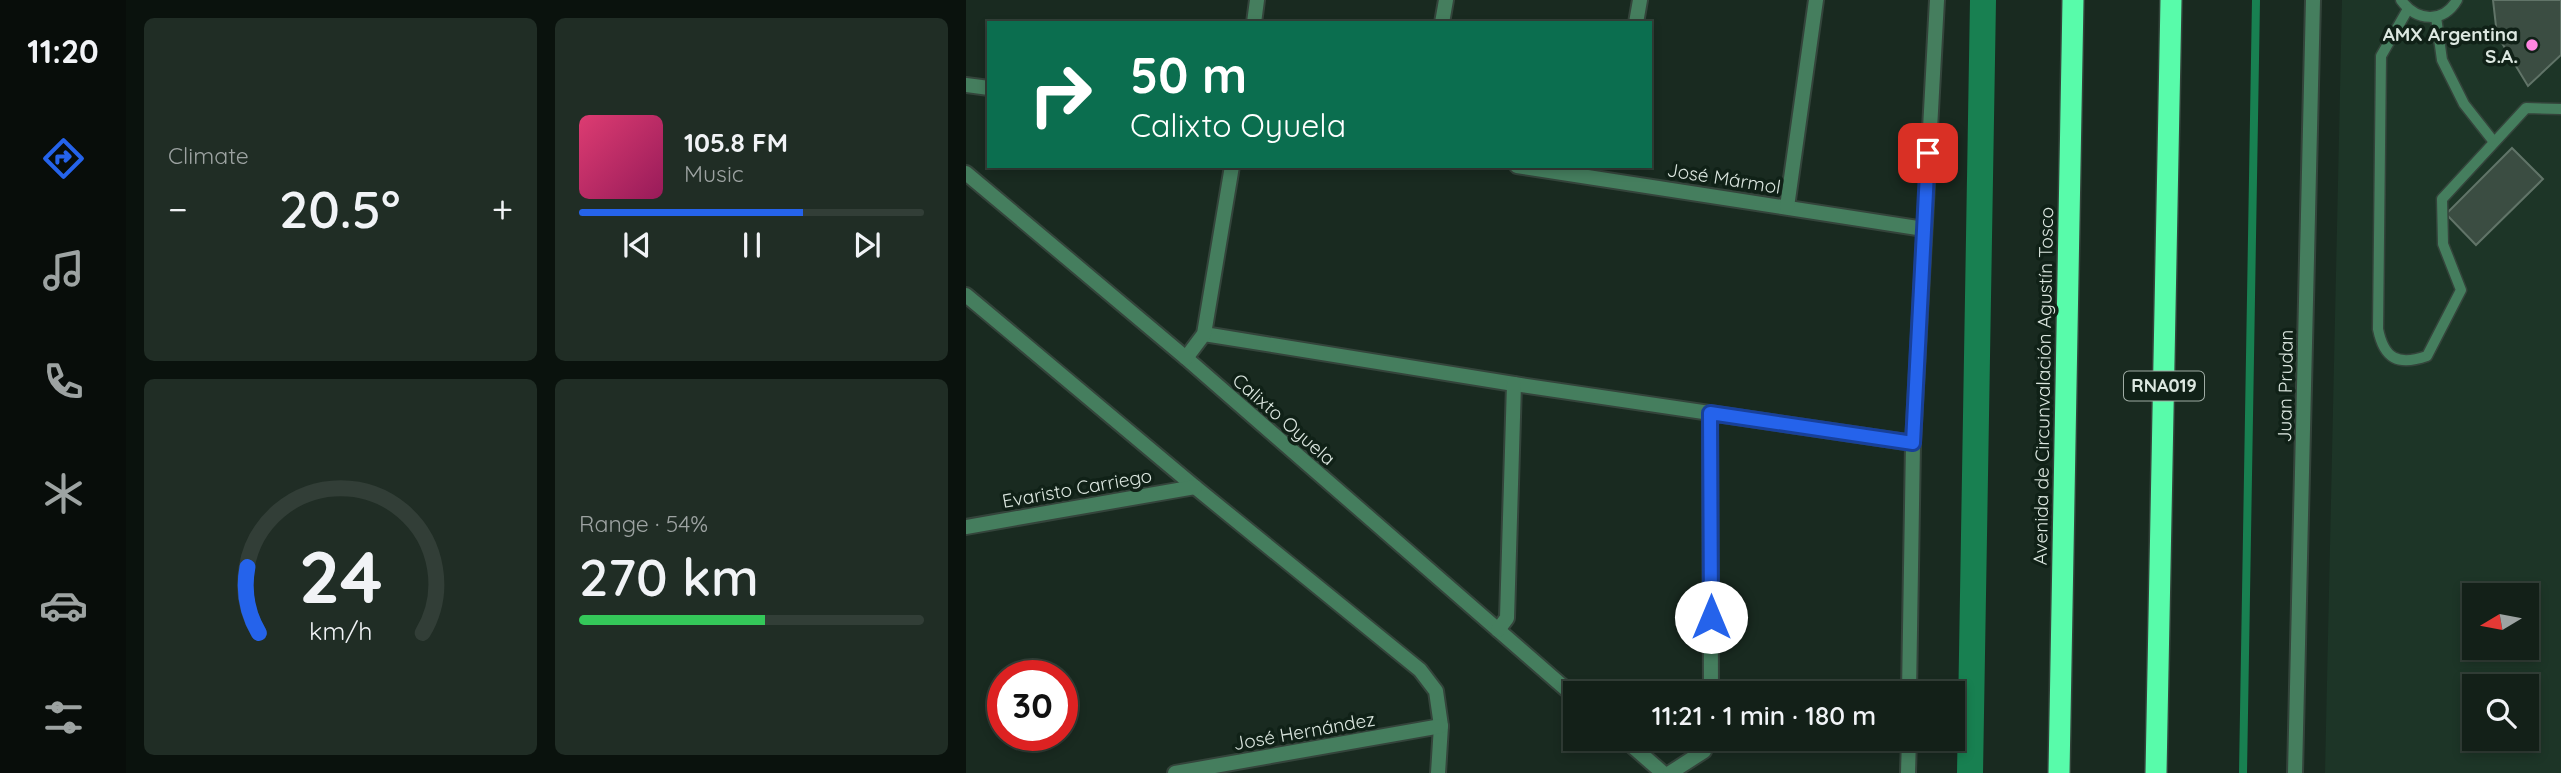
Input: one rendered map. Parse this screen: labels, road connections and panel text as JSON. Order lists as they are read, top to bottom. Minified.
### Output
{"streets":{"highway":["Avenida de Circunvalación Agustín Tosco","RNA019"],"street":["José Mármol","Juan Prudan","Calixto Oyuela","Evaristo Carriego","José Hernández"]},"places":["AMX Argentina S.A."],"north":"left","page":{"tabs":"11:20","tile":["Climate",["Range · 54%","270 km"]],"turn":["50 m","Calixto Oyuela"],"song":["105.8 FM","Music"],"heat":["−","20.5°","+"],"limit":"30","trip":"11:21 · 1 min · 180 m","gauge":["24","km/h"]}}
